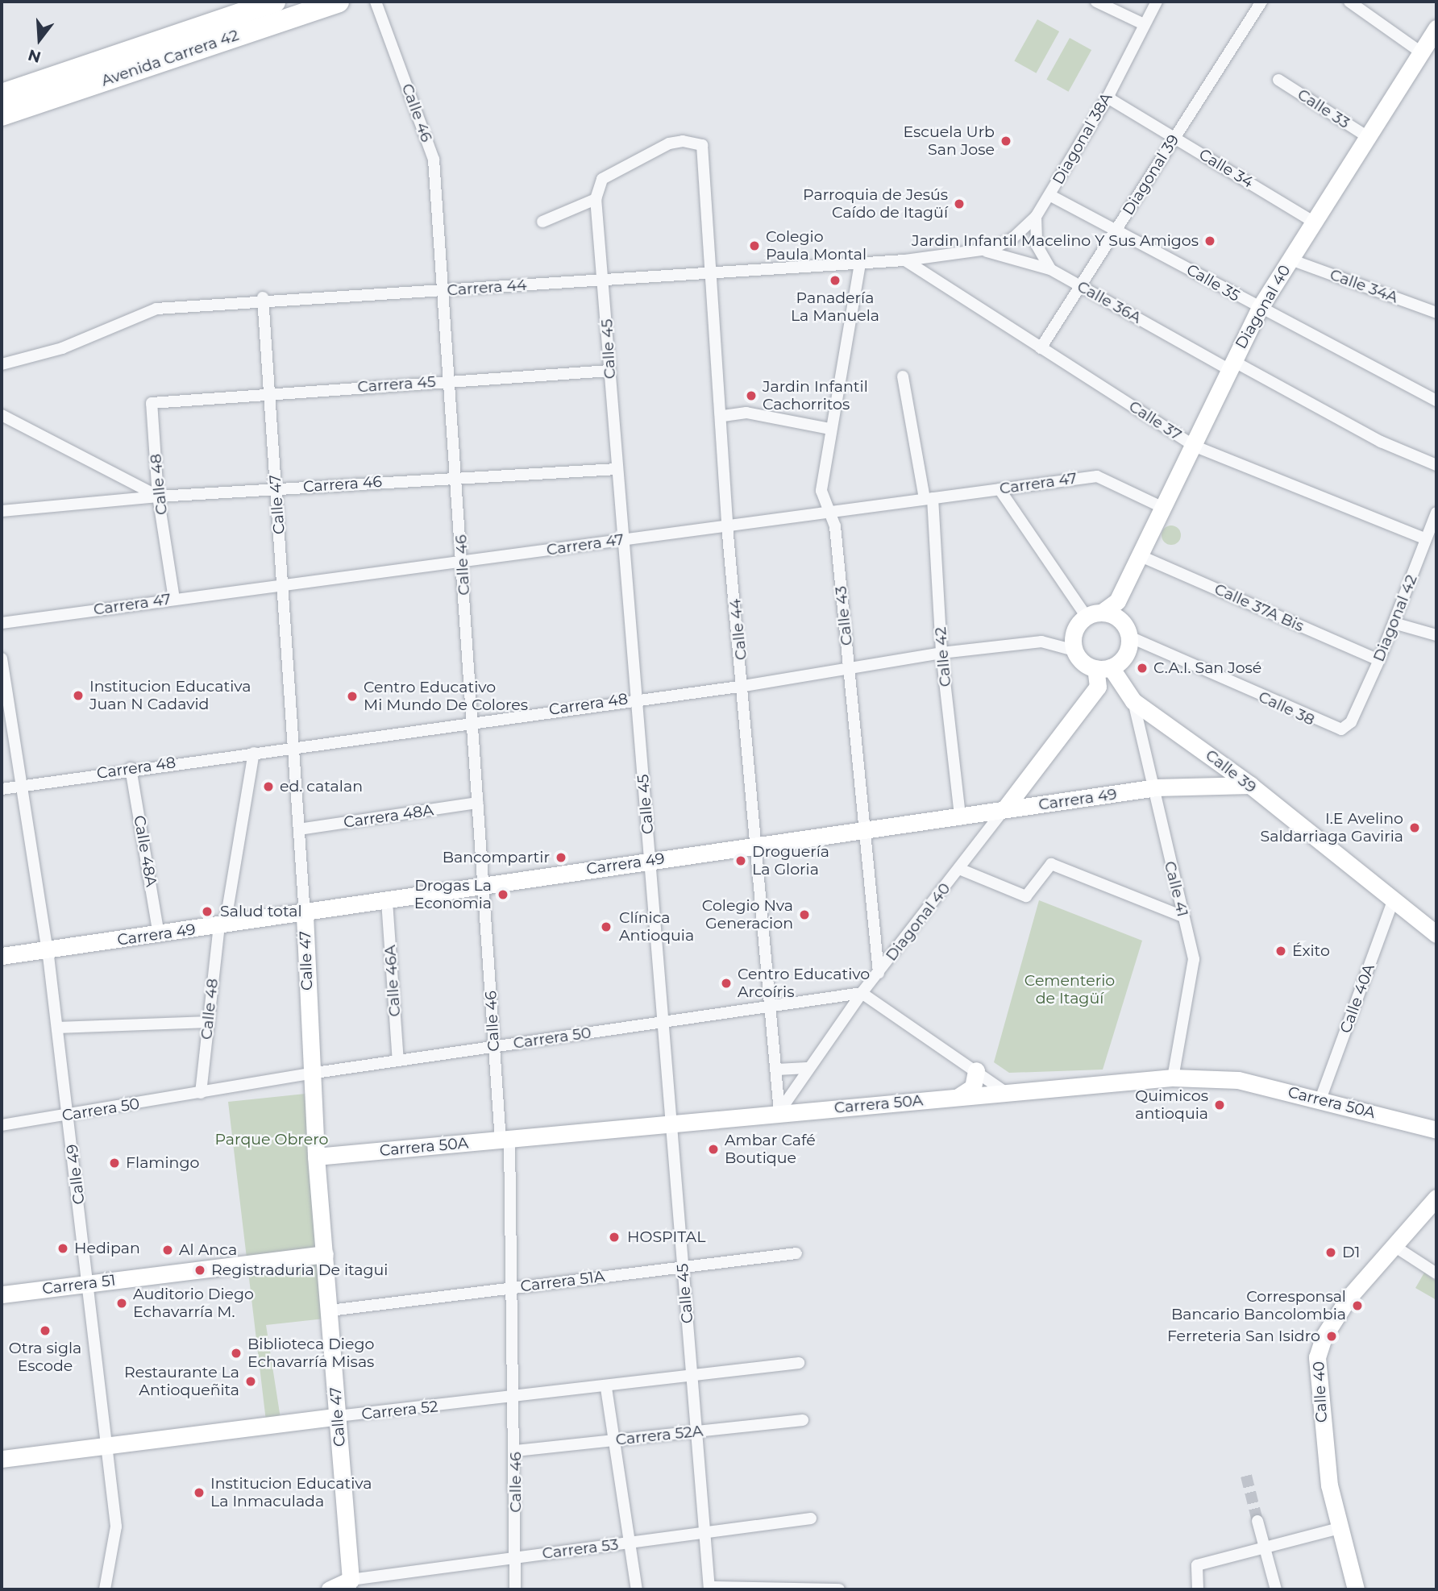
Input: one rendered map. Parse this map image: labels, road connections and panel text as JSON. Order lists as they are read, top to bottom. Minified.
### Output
{"streets":{"highway":["Avenida Carrera 42"],"main road":["Diagonal 40","Calle 47","Calle 39","Carrera 49","Carrera 50A","Carrera 51","Calle 40","Carrera 52"],"street":["Calle 33","Calle 46","Diagonal 38A","Calle 34","Diagonal 39","Calle 35","Calle 34A","Carrera 44","Calle 36A","Calle 45","Carrera 45","Calle 37","Carrera 47","Calle 48","Carrera 46","Calle 37A Bis","Calle 43","Diagonal 42","Calle 44","Calle 42","Carrera 48","Calle 38","Carrera 48A","Calle 48A","Calle 41","Calle 46A","Calle 40A","Carrera 50","Calle 49","Carrera 51A","Carrera 52A","Carrera 53"]},"crossings":[["Calle 33","Diagonal 40"],["Calle 46","Carrera 44"],["Calle 46","Carrera 45"],["Calle 46","Carrera 47"],["Calle 46","Carrera 46"],["Calle 46","Carrera 48"],["Calle 46","Carrera 49"],["Calle 46","Carrera 48A"],["Calle 46","Carrera 50"],["Calle 46","Carrera 50A"],["Calle 46","Carrera 51A"],["Calle 46","Carrera 52"],["Calle 46","Carrera 52A"],["Calle 46","Carrera 53"],["Diagonal 38A","Calle 34"],["Diagonal 38A","Calle 35"],["Diagonal 38A","Carrera 44"],["Diagonal 38A","Calle 36A"],["Calle 34","Diagonal 39"],["Calle 34","Diagonal 40"],["Diagonal 39","Calle 35"],["Diagonal 39","Calle 36A"],["Diagonal 39","Calle 37"],["Calle 35","Diagonal 40"],["Calle 34A","Diagonal 40"],["Carrera 44","Calle 36A"],["Carrera 44","Calle 45"],["Carrera 44","Calle 37"],["Carrera 44","Calle 47"],["Carrera 44","Calle 43"],["Carrera 44","Calle 44"],["Calle 36A","Diagonal 40"],["Diagonal 40","Calle 37"],["Diagonal 40","Carrera 47"],["Diagonal 40","Calle 37A Bis"],["Diagonal 40","Calle 43"],["Diagonal 40","Calle 44"],["Diagonal 40","Carrera 48"],["Diagonal 40","Calle 38"],["Diagonal 40","Calle 39"],["Diagonal 40","Carrera 49"],["Diagonal 40","Calle 41"],["Diagonal 40","Carrera 50"],["Diagonal 40","Carrera 50A"],["Calle 45","Carrera 45"],["Calle 45","Carrera 47"],["Calle 45","Carrera 46"],["Calle 45","Calle 44"],["Calle 45","Carrera 48"],["Calle 45","Carrera 49"],["Calle 45","Carrera 50"],["Calle 45","Carrera 50A"],["Calle 45","Carrera 51A"],["Calle 45","Carrera 52"],["Calle 45","Carrera 52A"],["Calle 45","Carrera 53"],["Carrera 45","Calle 48"],["Carrera 45","Calle 47"],["Calle 37","Diagonal 42"],["Carrera 47","Calle 48"],["Carrera 47","Calle 47"],["Carrera 47","Calle 43"],["Carrera 47","Calle 44"],["Carrera 47","Calle 42"],["Calle 48","Carrera 46"],["Calle 48","Carrera 48"],["Calle 48","Carrera 49"],["Calle 48","Carrera 50"],["Carrera 46","Calle 47"],["Calle 47","Carrera 48"],["Calle 47","Carrera 49"],["Calle 47","Carrera 48A"],["Calle 47","Carrera 50"],["Calle 47","Carrera 50A"],["Calle 47","Carrera 51A"],["Calle 47","Carrera 51"],["Calle 47","Carrera 52"],["Calle 47","Carrera 53"],["Calle 37A Bis","Diagonal 42"],["Calle 43","Carrera 48"],["Calle 43","Carrera 49"],["Diagonal 42","Calle 38"],["Calle 44","Carrera 48"],["Calle 44","Carrera 49"],["Calle 44","Carrera 50"],["Calle 44","Carrera 50A"],["Calle 42","Carrera 48"],["Calle 42","Carrera 49"],["Carrera 48","Calle 38"],["Carrera 48","Calle 39"],["Carrera 48","Calle 48A"],["Carrera 48","Calle 49"],["Calle 38","Calle 39"],["Calle 39","Carrera 49"],["Calle 39","Calle 41"],["Calle 39","Calle 40A"],["Carrera 49","Calle 48A"],["Carrera 49","Calle 41"],["Carrera 49","Calle 46A"],["Carrera 49","Calle 49"],["Calle 41","Carrera 50A"],["Calle 46A","Carrera 50"],["Calle 40A","Carrera 50A"],["Carrera 50","Calle 49"],["Calle 49","Carrera 51"],["Calle 49","Carrera 52"]],"parks":["Cementerio de Itagüí","Parque Obrero"],"places":["Escuela Urb San Jose","Parroquia de Jesús Caído de Itagüí","Jardin Infantil Macelino Y Sus Amigos","Colegio Paula Montal","Panadería La Manuela","Jardin Infantil Cachorritos","C.A.I. San José","Institucion Educativa Juan N Cadavid","Centro Educativo Mi Mundo De Colores","ed. catalan","I.E Avelino Saldarriaga Gaviria","Bancompartir","Droguería La Gloria","Drogas La Economia","Salud total","Colegio Nva Generacion","Clínica Antioquia","Éxito","Centro Educativo Arcoíris","Quimicos antioquia","Ambar Café Boutique","Flamingo","HOSPITAL","Hedipan","Al Anca","D1","Registraduria De itagui","Auditorio Diego Echavarría M.","Corresponsal Bancario Bancolombia","Otra sigla Escode","Ferreteria San Isidro","Biblioteca Diego Echavarría Misas","Restaurante La Antioqueñita","Institucion Educativa La Inmaculada"],"north":"bottom"}
